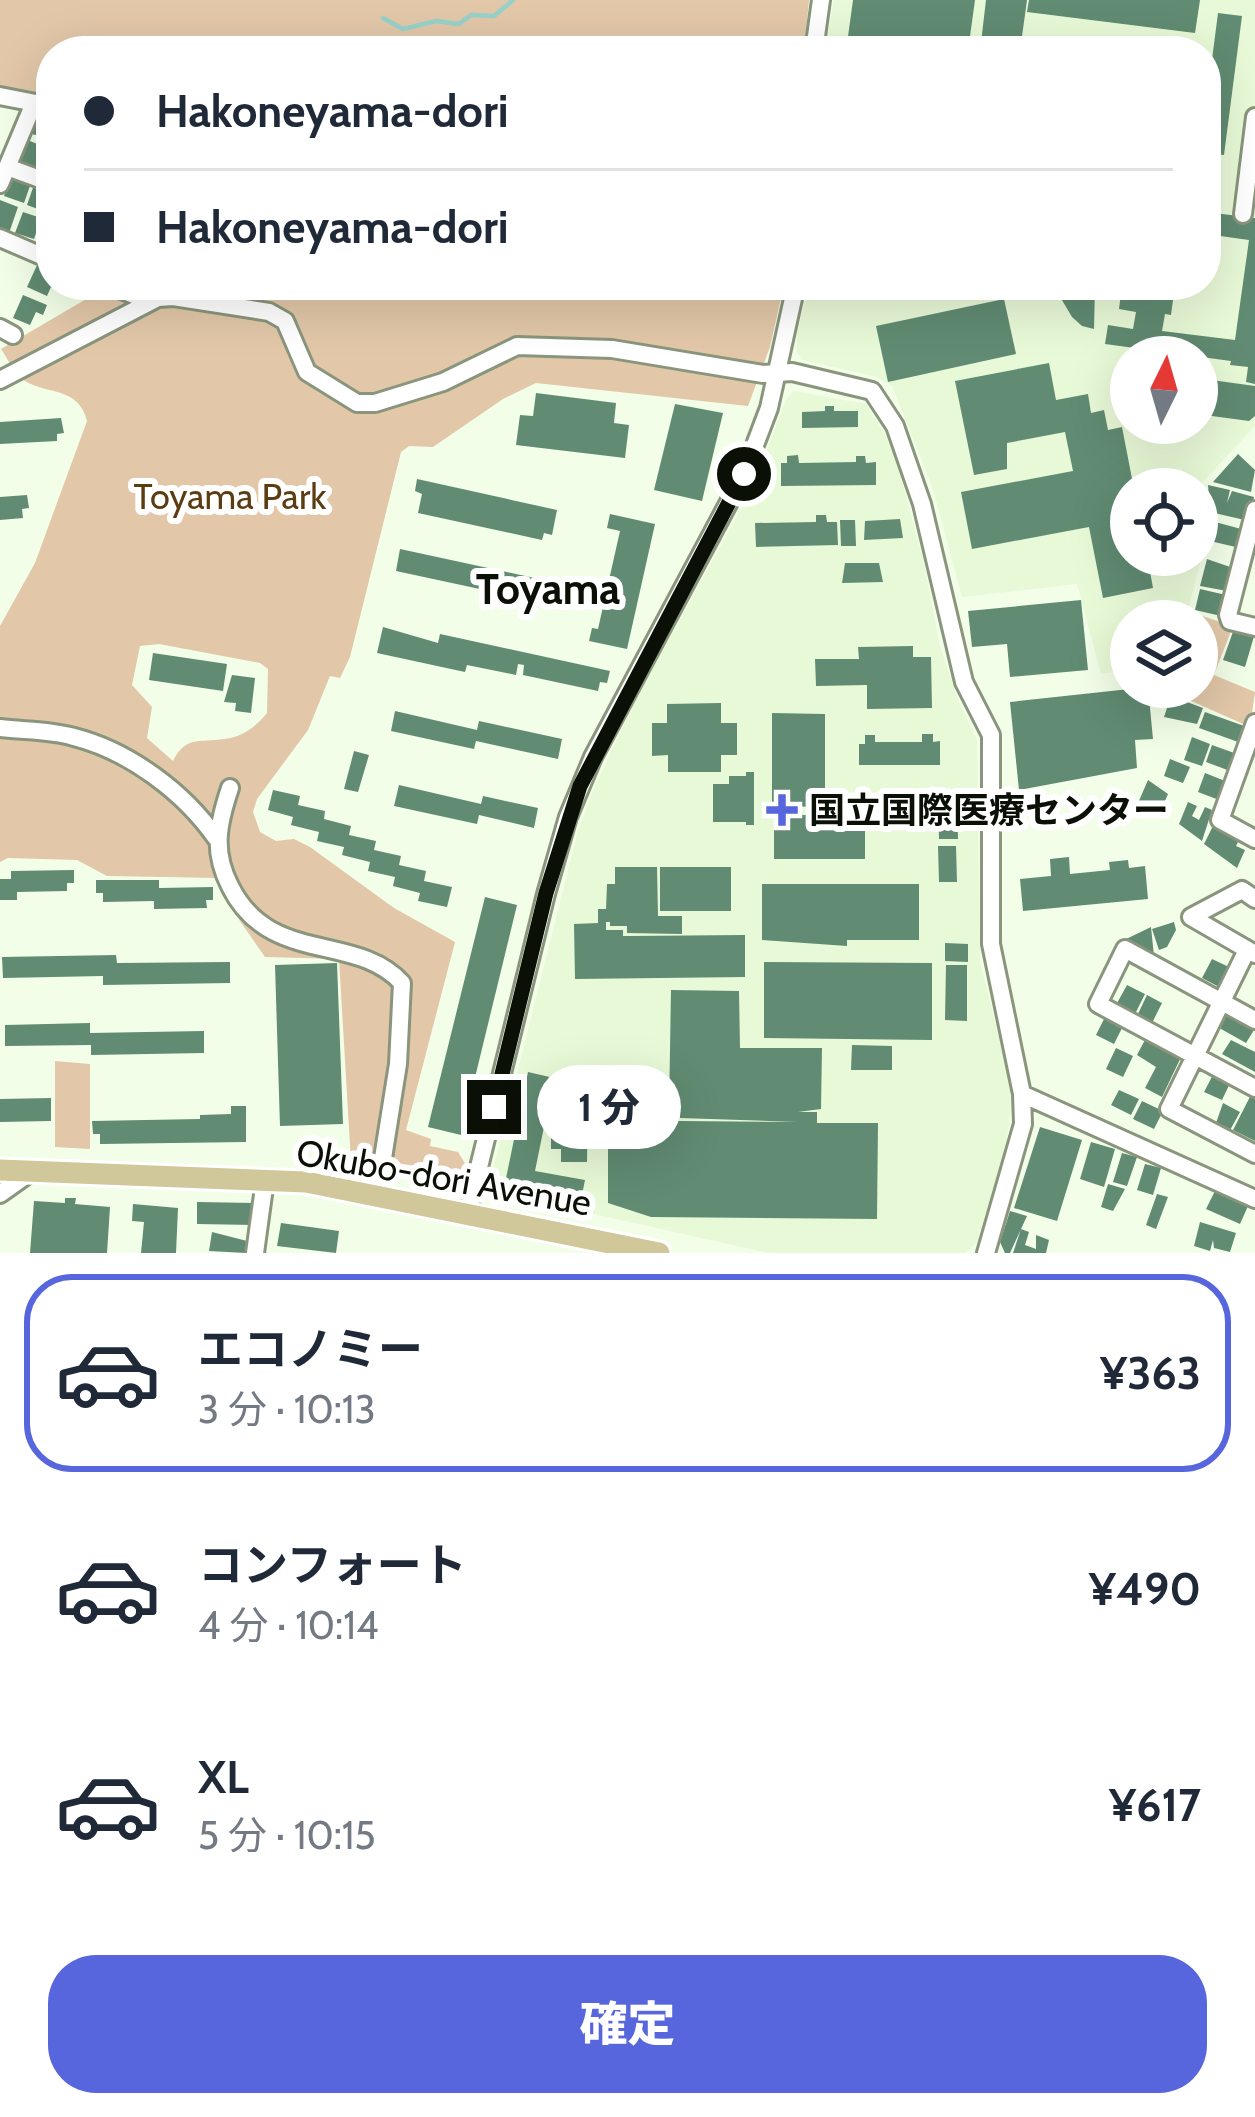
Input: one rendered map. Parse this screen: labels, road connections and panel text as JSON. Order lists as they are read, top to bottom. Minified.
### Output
{"streets":{"main road":["Okubo-dori Avenue"]},"districts":["Toyama"],"parks":["Toyama Park"],"places":{"health":["国立国際医療センター"]},"north":"top","page":{"banner":["Hakoneyama-dori","Hakoneyama-dori"],"bubble":"1 分","list":[{"name":"エコノミー","note":"3 分 · 10:13","value":"¥363"},{"name":"コンフォート","note":"4 分 · 10:14","value":"¥490"},{"name":"XL","note":"5 分 · 10:15","value":"¥617"}],"buttons":"確定"}}
